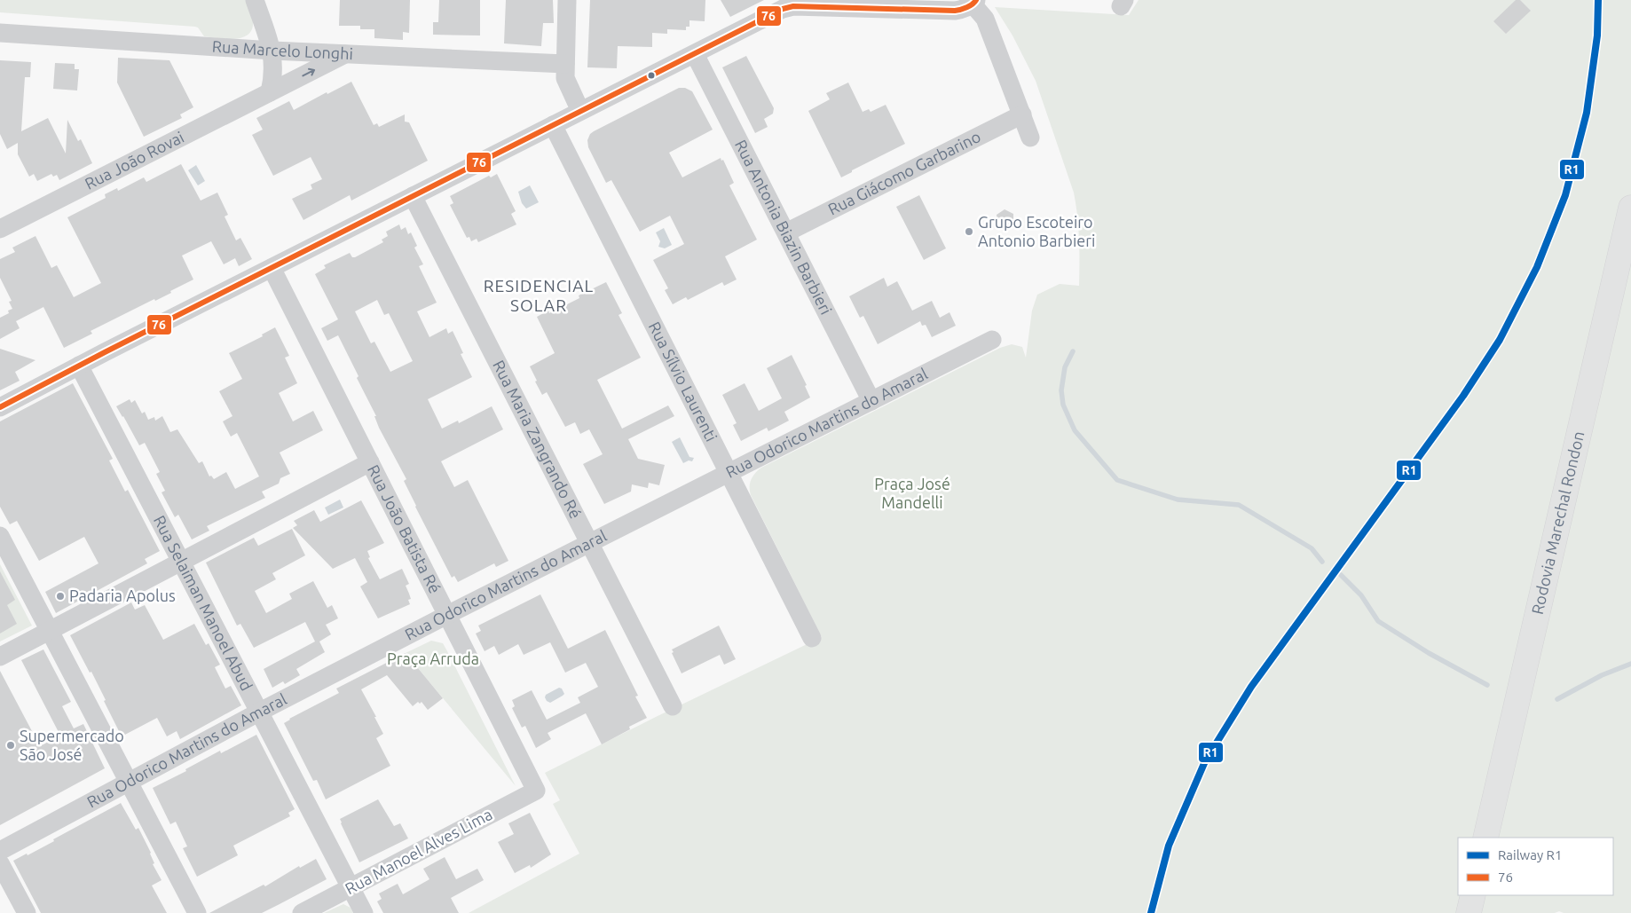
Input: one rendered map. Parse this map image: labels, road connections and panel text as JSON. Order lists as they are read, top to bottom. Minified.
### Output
{"streets":{"main road":["Rodovia Marechal Rondon"],"street":["Rua Marcelo Longhi","Rua João Rovai","Rua Giácomo Garbarino","Rua Antonia Biazin Barbieri","Rua Sílvio Laurenti","Rua Odorico Martins do Amaral","Rua Maria Zangrando Ré","Rua João Batista Ré","Rua Selaiman Manoel Abud","Rua Manoel Alves Lima"]},"crossings":[["Rua Marcelo Longhi","Rua João Rovai"],["Rua Giácomo Garbarino","Rua Antonia Biazin Barbieri"],["Rua Antonia Biazin Barbieri","Rua Odorico Martins do Amaral"],["Rua Sílvio Laurenti","Rua Odorico Martins do Amaral"],["Rua Odorico Martins do Amaral","Rua Maria Zangrando Ré"],["Rua Odorico Martins do Amaral","Rua João Batista Ré"],["Rua Odorico Martins do Amaral","Rua Selaiman Manoel Abud"],["Rua João Batista Ré","Rua Manoel Alves Lima"],["Rua Selaiman Manoel Abud","Rua Manoel Alves Lima"]],"districts":["RESIDENCIAL SOLAR"],"parks":["Praça José Mandelli","Praça Arruda"],"places":["Grupo Escoteiro Antonio Barbieri","Padaria Apolus","Supermercado São José"],"lines":["rail line R1","transit line 76"],"legend":["Railway R1","76"]}
